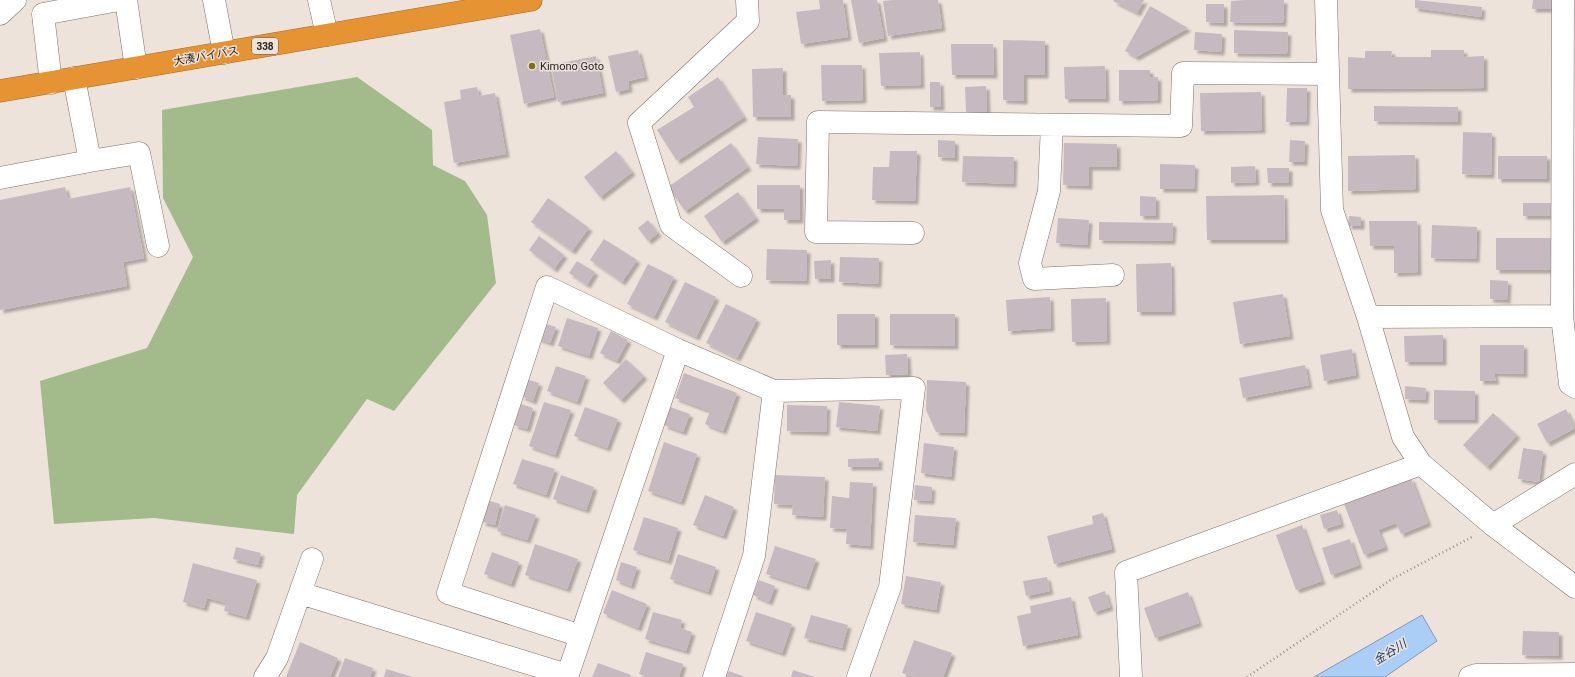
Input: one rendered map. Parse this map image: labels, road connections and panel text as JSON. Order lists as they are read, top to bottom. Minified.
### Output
{"streets":{"highway":["338","大湊バイパス"]},"water":["金谷川"],"places":["Kimono Goto"]}
